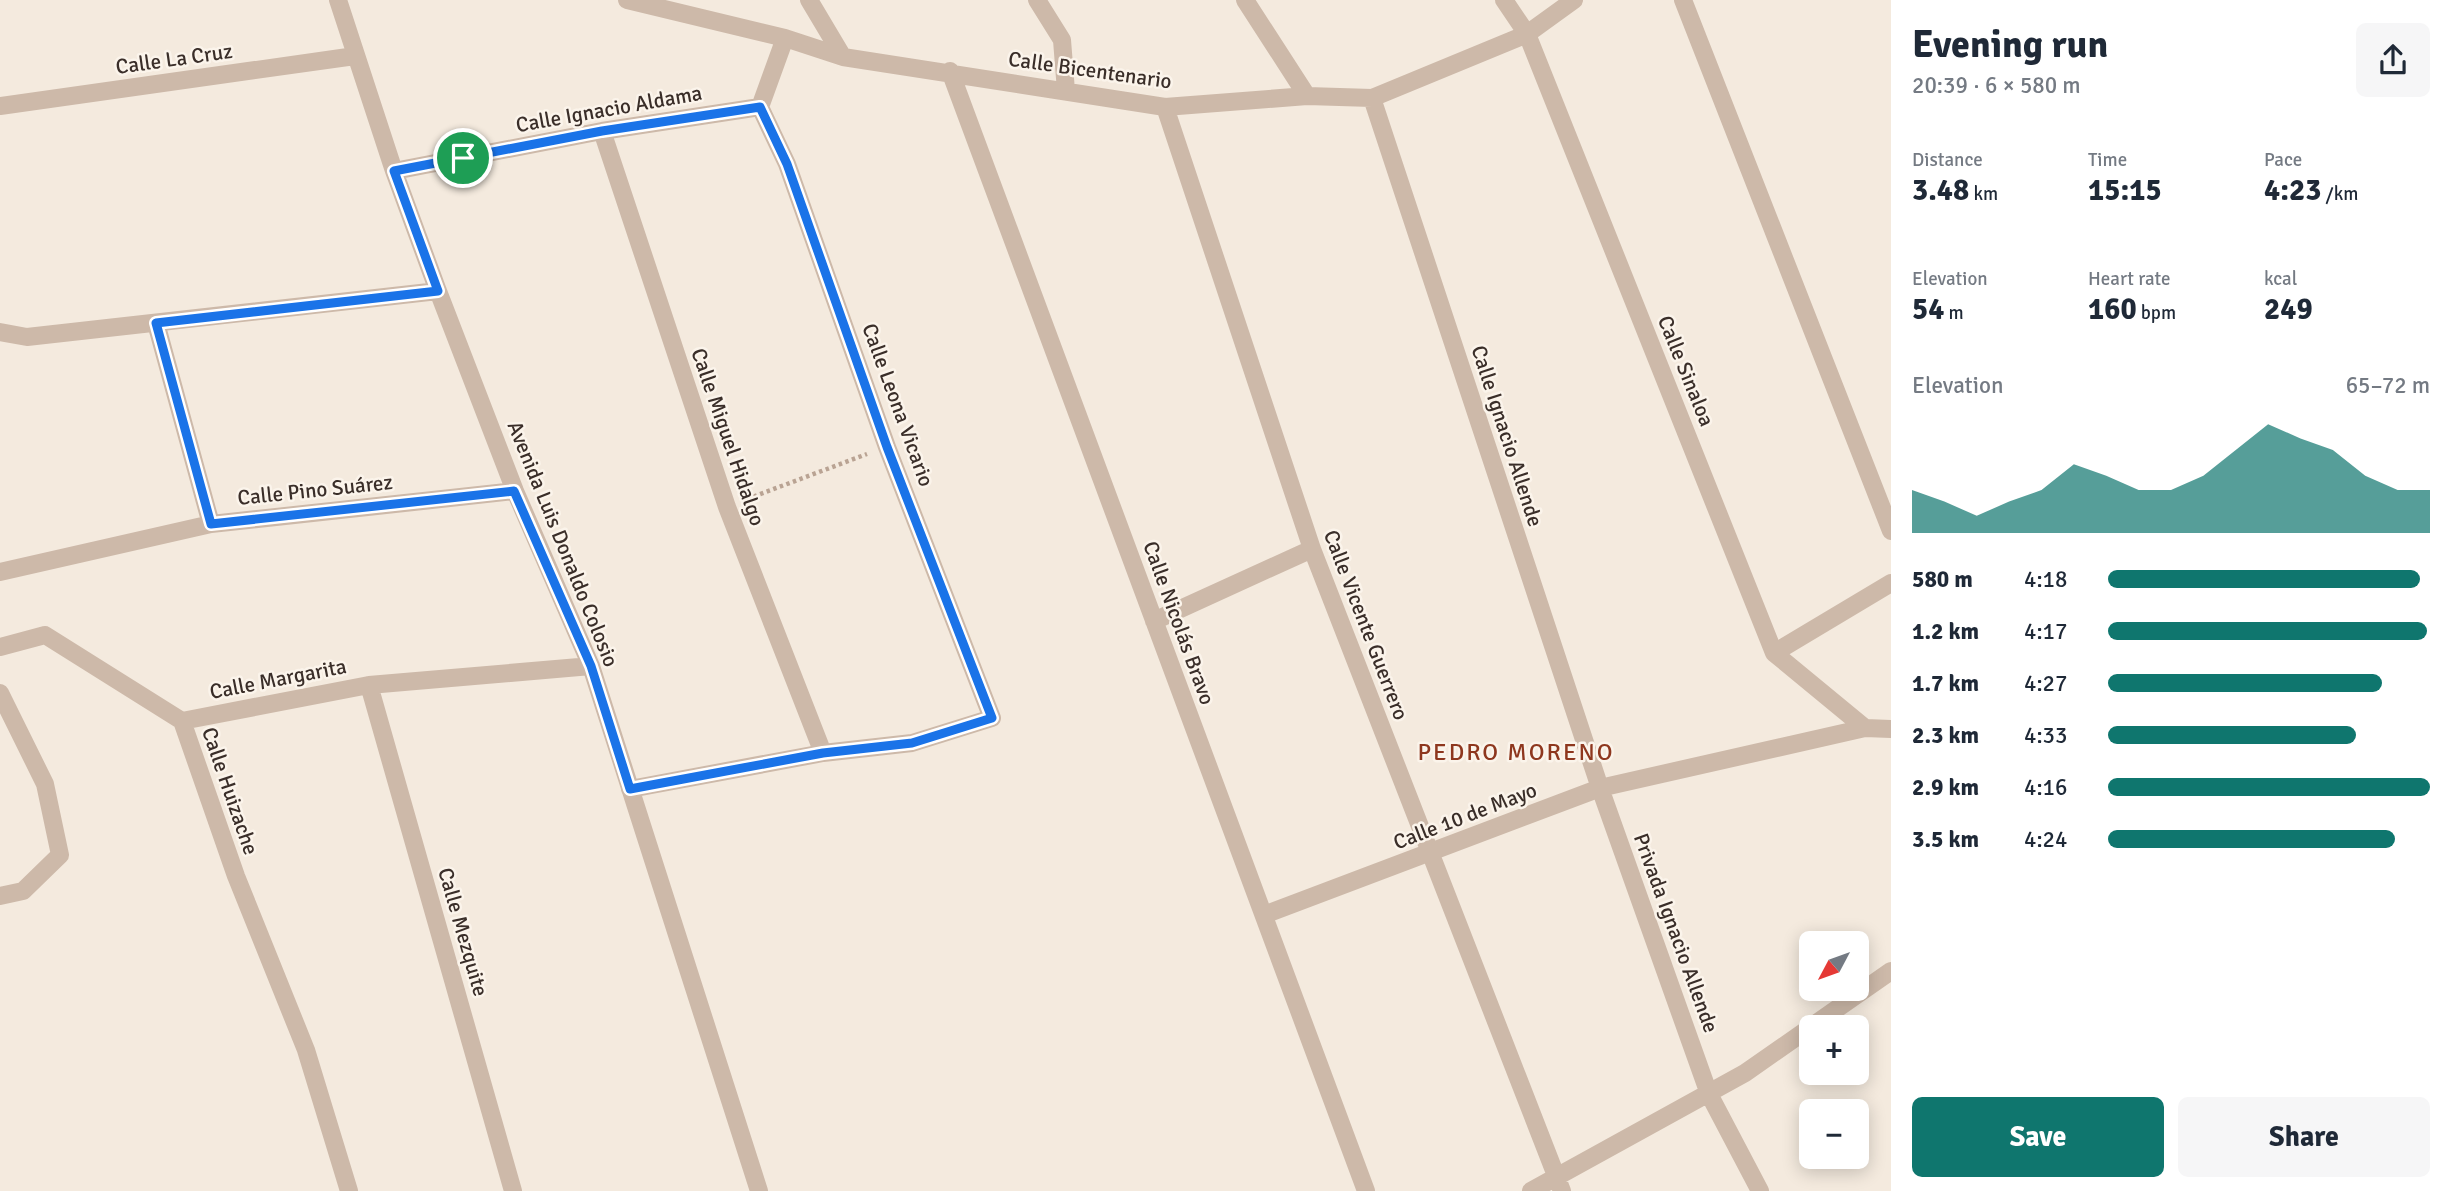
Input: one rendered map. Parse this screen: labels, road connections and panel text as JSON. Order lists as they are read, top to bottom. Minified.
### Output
{"streets":{"street":["Calle La Cruz","Calle Bicentenario","Calle Ignacio Aldama","Calle Sinaloa","Calle Leona Vicario","Calle Ignacio Allende","Calle Miguel Hidalgo","Calle Pino Suárez","Avenida Luis Donaldo Colosio","Calle Nicolás Bravo","Calle Vicente Guerrero","Calle Margarita","Calle Huizache","Calle 10 de Mayo","Calle Mezquite","Privada Ignacio Allende"]},"crossings":[["Calle La Cruz","Avenida Luis Donaldo Colosio"],["Calle Bicentenario","Calle Sinaloa"],["Calle Bicentenario","Calle Ignacio Allende"],["Calle Bicentenario","Calle Nicolás Bravo"],["Calle Bicentenario","Calle Vicente Guerrero"],["Calle Ignacio Aldama","Calle Leona Vicario"],["Calle Ignacio Aldama","Calle Miguel Hidalgo"],["Calle Ignacio Aldama","Avenida Luis Donaldo Colosio"],["Calle Sinaloa","Calle 10 de Mayo"],["Calle Leona Vicario","Calle Miguel Hidalgo"],["Calle Ignacio Allende","Calle 10 de Mayo"],["Calle Ignacio Allende","Privada Ignacio Allende"],["Calle Pino Suárez","Avenida Luis Donaldo Colosio"],["Avenida Luis Donaldo Colosio","Calle Margarita"],["Calle Nicolás Bravo","Calle 10 de Mayo"],["Calle Vicente Guerrero","Calle 10 de Mayo"],["Calle Margarita","Calle Huizache"],["Calle Margarita","Calle Mezquite"],["Calle 10 de Mayo","Privada Ignacio Allende"]],"districts":["PEDRO MORENO"],"north":"bottom left","page":{"heading":["Evening run","20:39 · 6 × 580 m"],"stats":[["Distance","3.48 km"],["Time","15:15"],["Pace","4:23 /km"],["Elevation","54 m"],["Heart rate","160 bpm"],["kcal","249"]],"chart":["Elevation","65–72 m"],"list":[{"name":"580 m","note":"4:18"},{"name":"1.2 km","note":"4:17"},{"name":"1.7 km","note":"4:27"},{"name":"2.3 km","note":"4:33"},{"name":"2.9 km","note":"4:16"},{"name":"3.5 km","note":"4:24"}],"map_buttons":["+","−"],"buttons":["Save","Share"]}}
